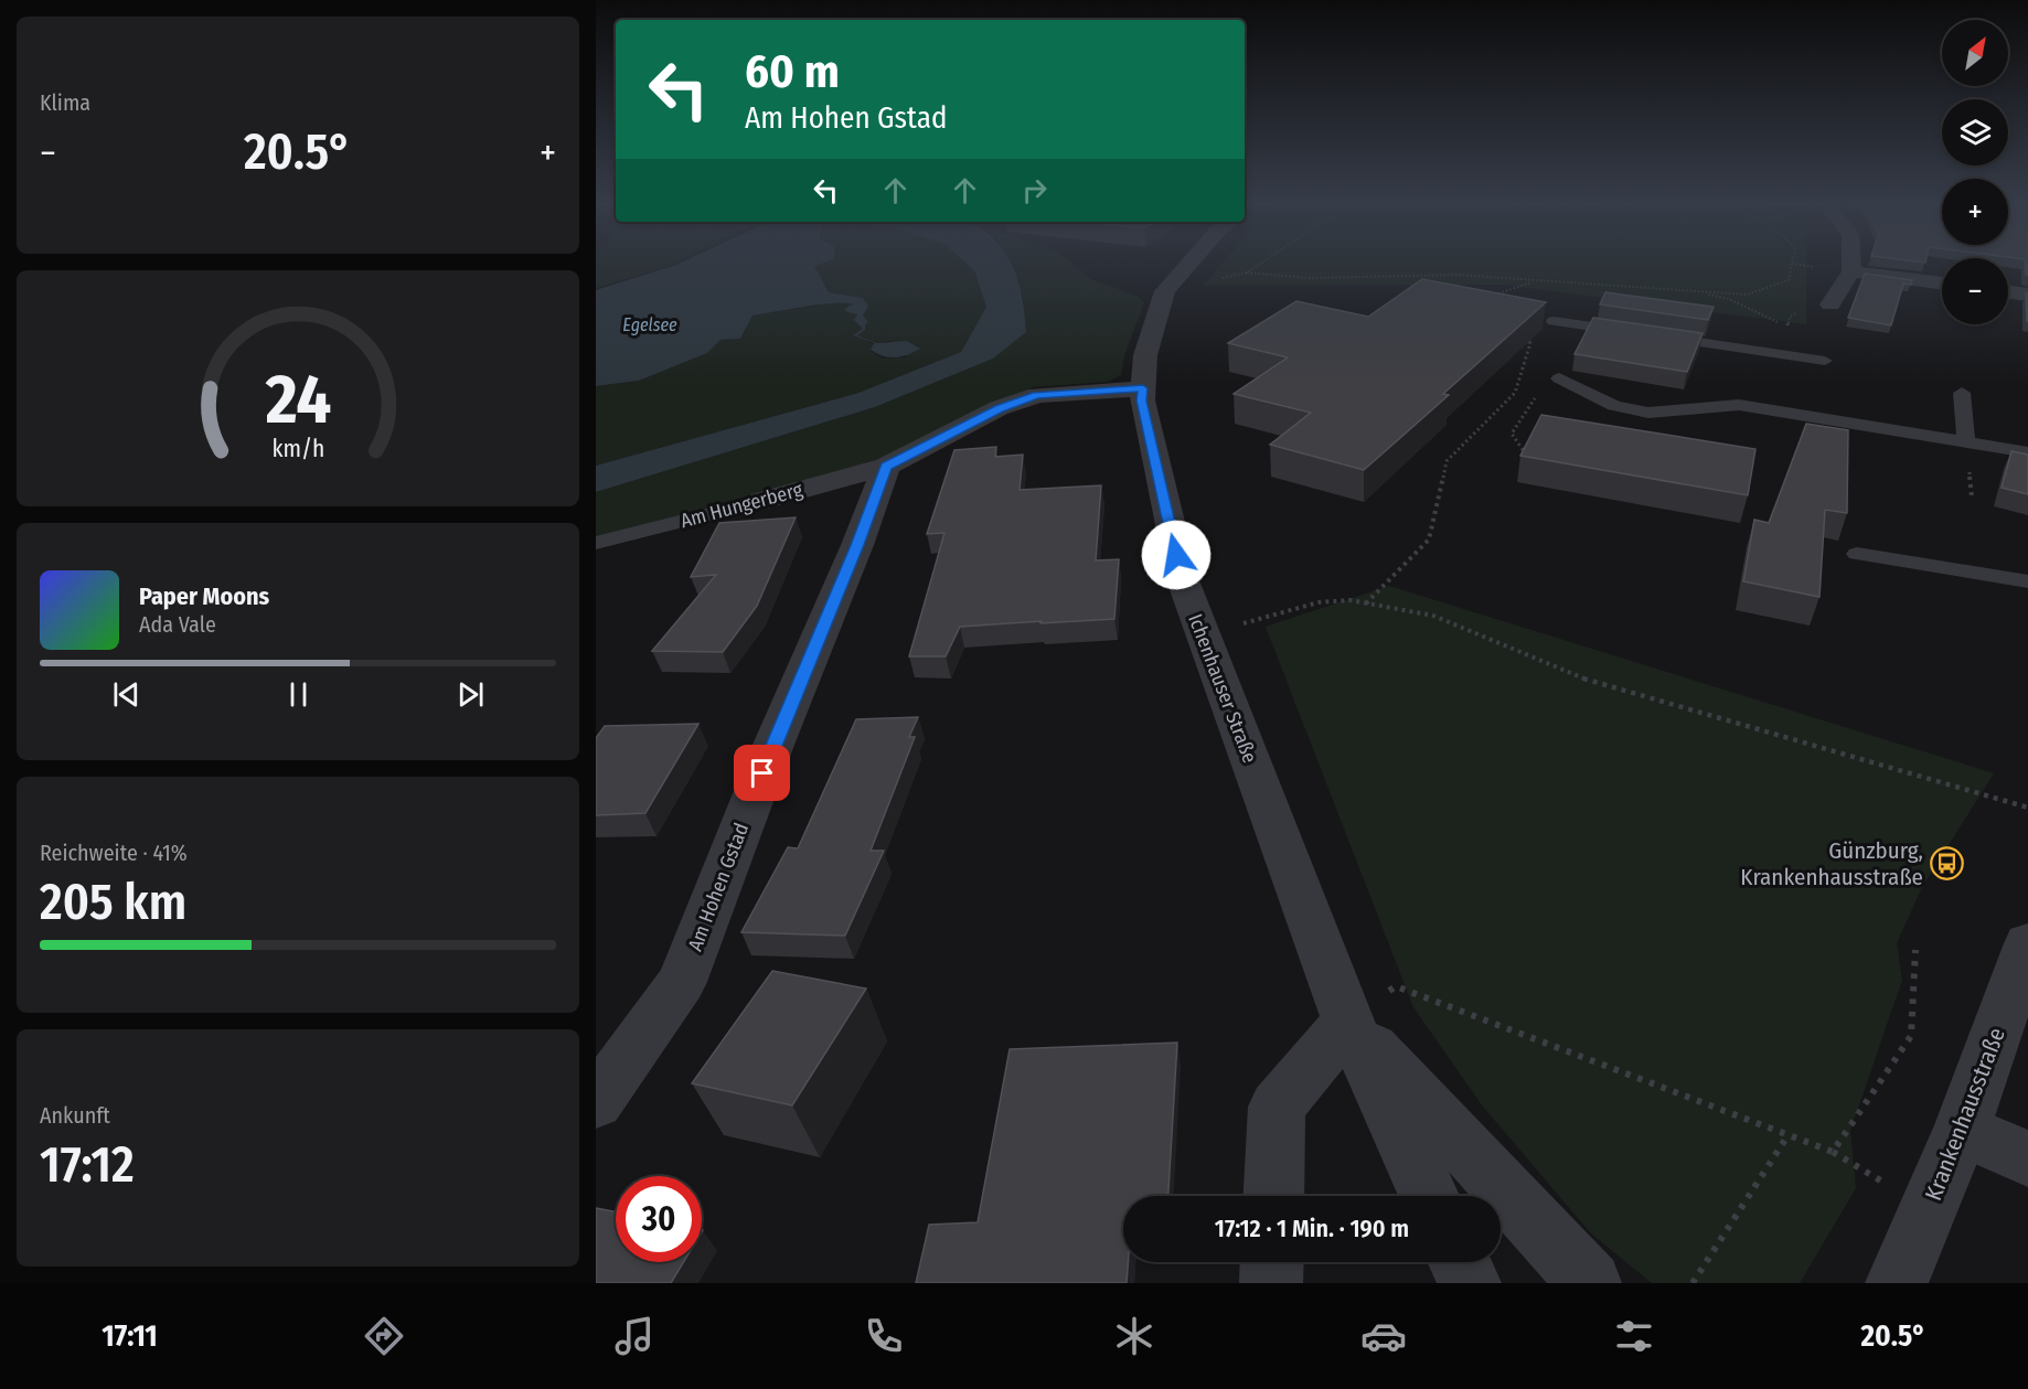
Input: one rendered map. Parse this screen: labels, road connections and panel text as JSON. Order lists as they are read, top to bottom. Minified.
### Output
{"streets":{"street":["Am Hungerberg","Ichenhauser Straße","Am Hohen Gstad","Krankenhausstraße"]},"crossings":[["Am Hungerberg","Am Hohen Gstad"]],"water":["Egelsee"],"places":{"bus stop":["Günzburg, Krankenhausstraße"]},"north":"top right","page":{"tile":["Klima",["Reichweite · 41%","205 km"],["Ankunft","17:12"]],"map_buttons":["+","−"],"turn":["60 m","Am Hohen Gstad"],"heat":["−","20.5°","+"],"song":["Paper Moons","Ada Vale"],"limit":"30","trip":"17:12 · 1 Min. · 190 m","tabs":["17:11","20.5°"],"gauge":["24","km/h"]}}
